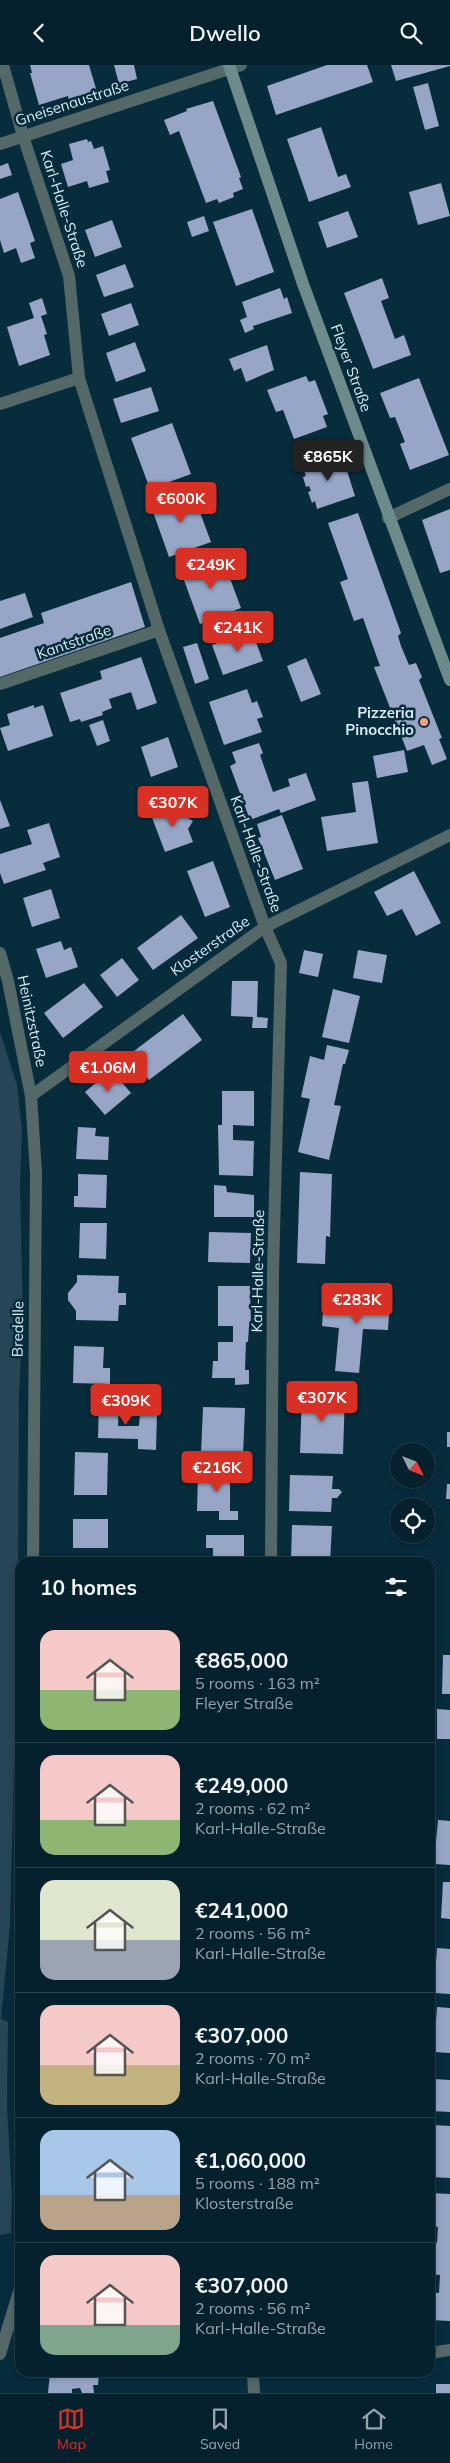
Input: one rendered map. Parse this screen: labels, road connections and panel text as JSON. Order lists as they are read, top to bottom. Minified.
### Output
{"streets":{"street":["Gneisenaustraße","Karl-Halle-Straße","Fleyer Straße","Kantstraße","Klosterstraße","Heinitzstraße","Bredelle"]},"crossings":[["Gneisenaustraße","Karl-Halle-Straße"],["Gneisenaustraße","Fleyer Straße"],["Karl-Halle-Straße","Kantstraße"],["Karl-Halle-Straße","Klosterstraße"],["Klosterstraße","Heinitzstraße"],["Klosterstraße","Bredelle"],["Heinitzstraße","Bredelle"]],"places":["Pizzeria Pinocchio"],"north":"bottom right","page":{"header":"Dwello","price":["€865K","€600K","€249K","€241K","€307K","€1.06M","€283K","€307K","€309K","€216K"],"heading":"10 homes","list":[{"name":"€865,000","note":"5 rooms · 163 m² · Fleyer Straße"},{"name":"€249,000","note":"2 rooms · 62 m² · Karl-Halle-Straße"},{"name":"€241,000","note":"2 rooms · 56 m² · Karl-Halle-Straße"},{"name":"€307,000","note":"2 rooms · 70 m² · Karl-Halle-Straße"},{"name":"€1,060,000","note":"5 rooms · 188 m² · Klosterstraße"},{"name":"€307,000","note":"2 rooms · 56 m² · Karl-Halle-Straße"}],"tabs":["Map","Saved","Home"]}}
